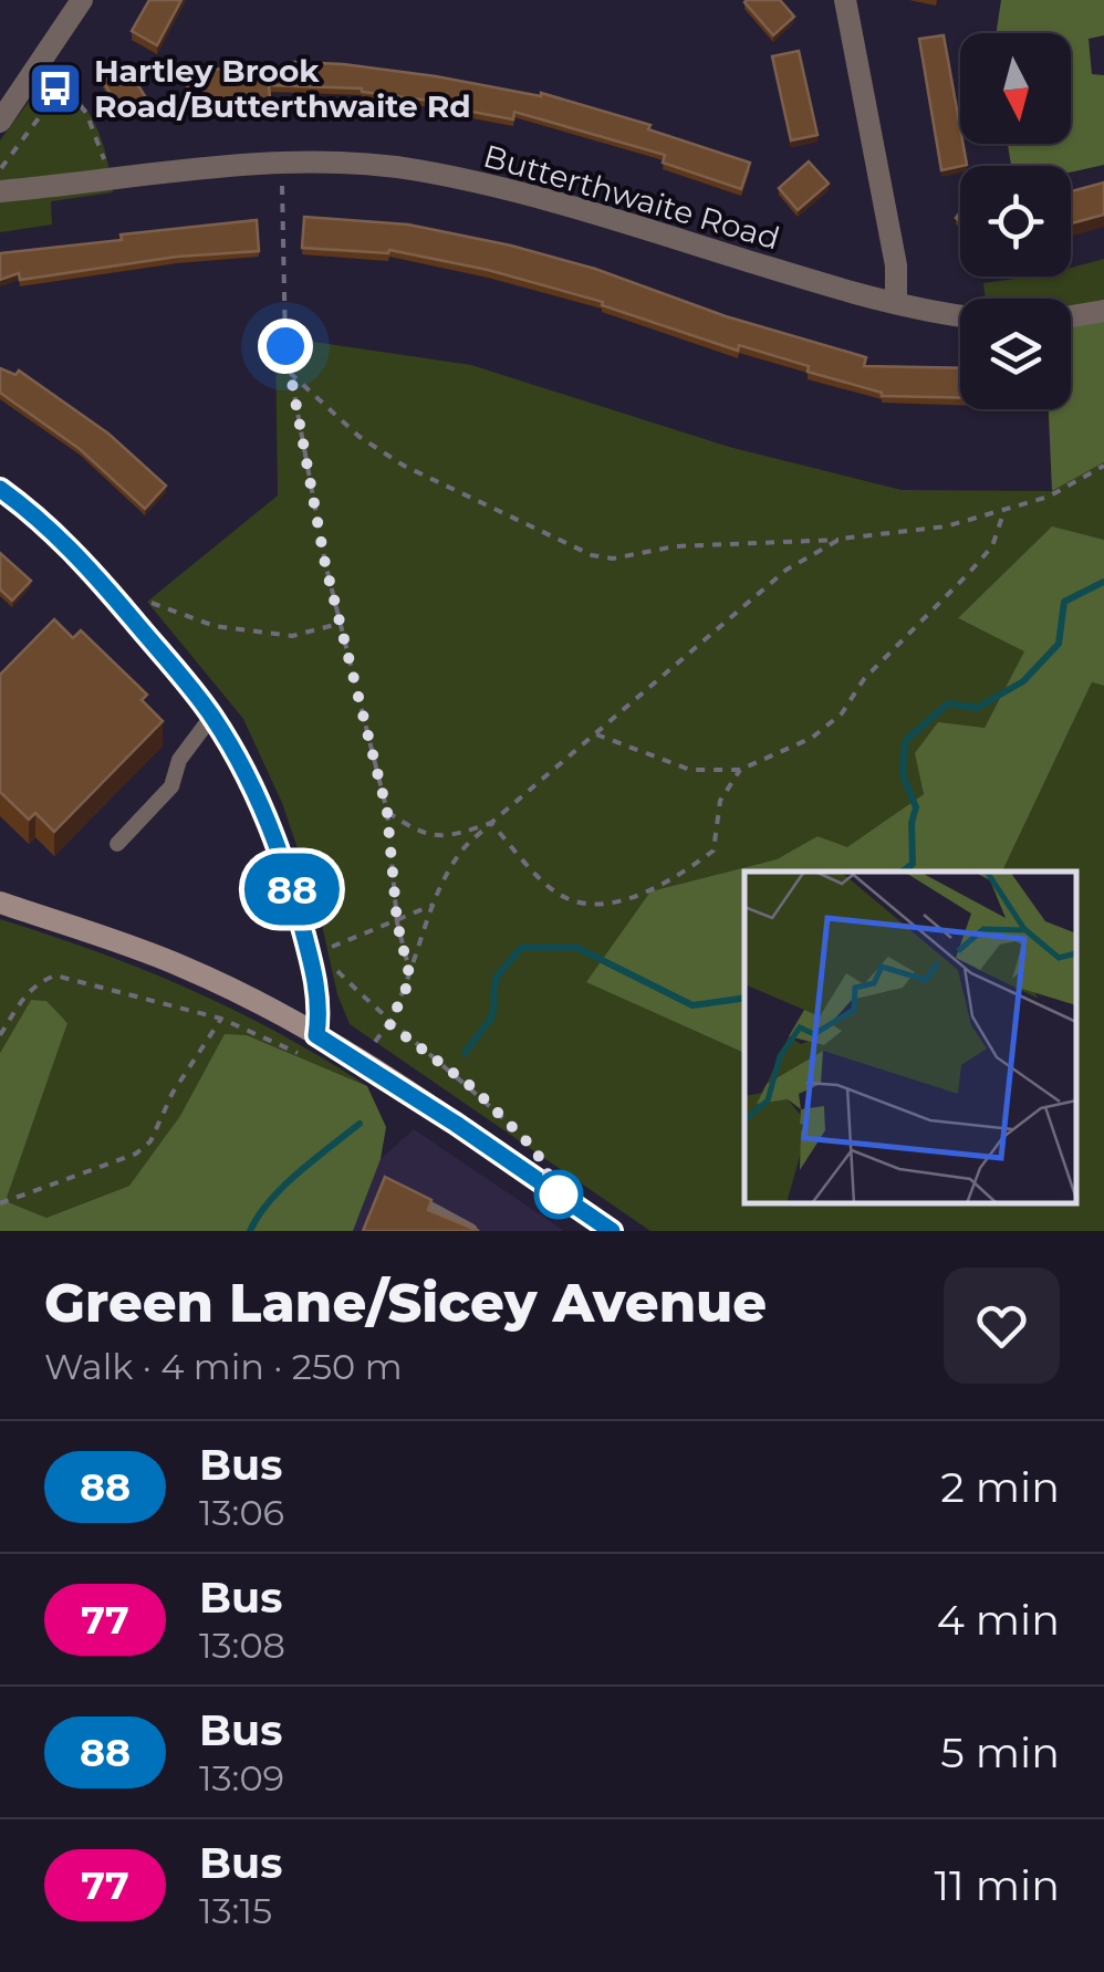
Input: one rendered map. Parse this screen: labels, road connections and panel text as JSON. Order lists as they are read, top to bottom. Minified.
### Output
{"streets":{"street":["Butterthwaite Road"]},"places":{"bus stop":["Hartley Brook Road/Butterthwaite Rd"]},"lines":["bus line 88"],"north":"bottom","page":{"on_map":"88","heading":["Green Lane/Sicey Avenue","Walk · 4 min · 250 m"],"list":[{"mark":"88","name":"Bus","note":"13:06","value":"2 min"},{"mark":"77","name":"Bus","note":"13:08","value":"4 min"},{"mark":"88","name":"Bus","note":"13:09","value":"5 min"},{"mark":"77","name":"Bus","note":"13:15","value":"11 min"}]}}
